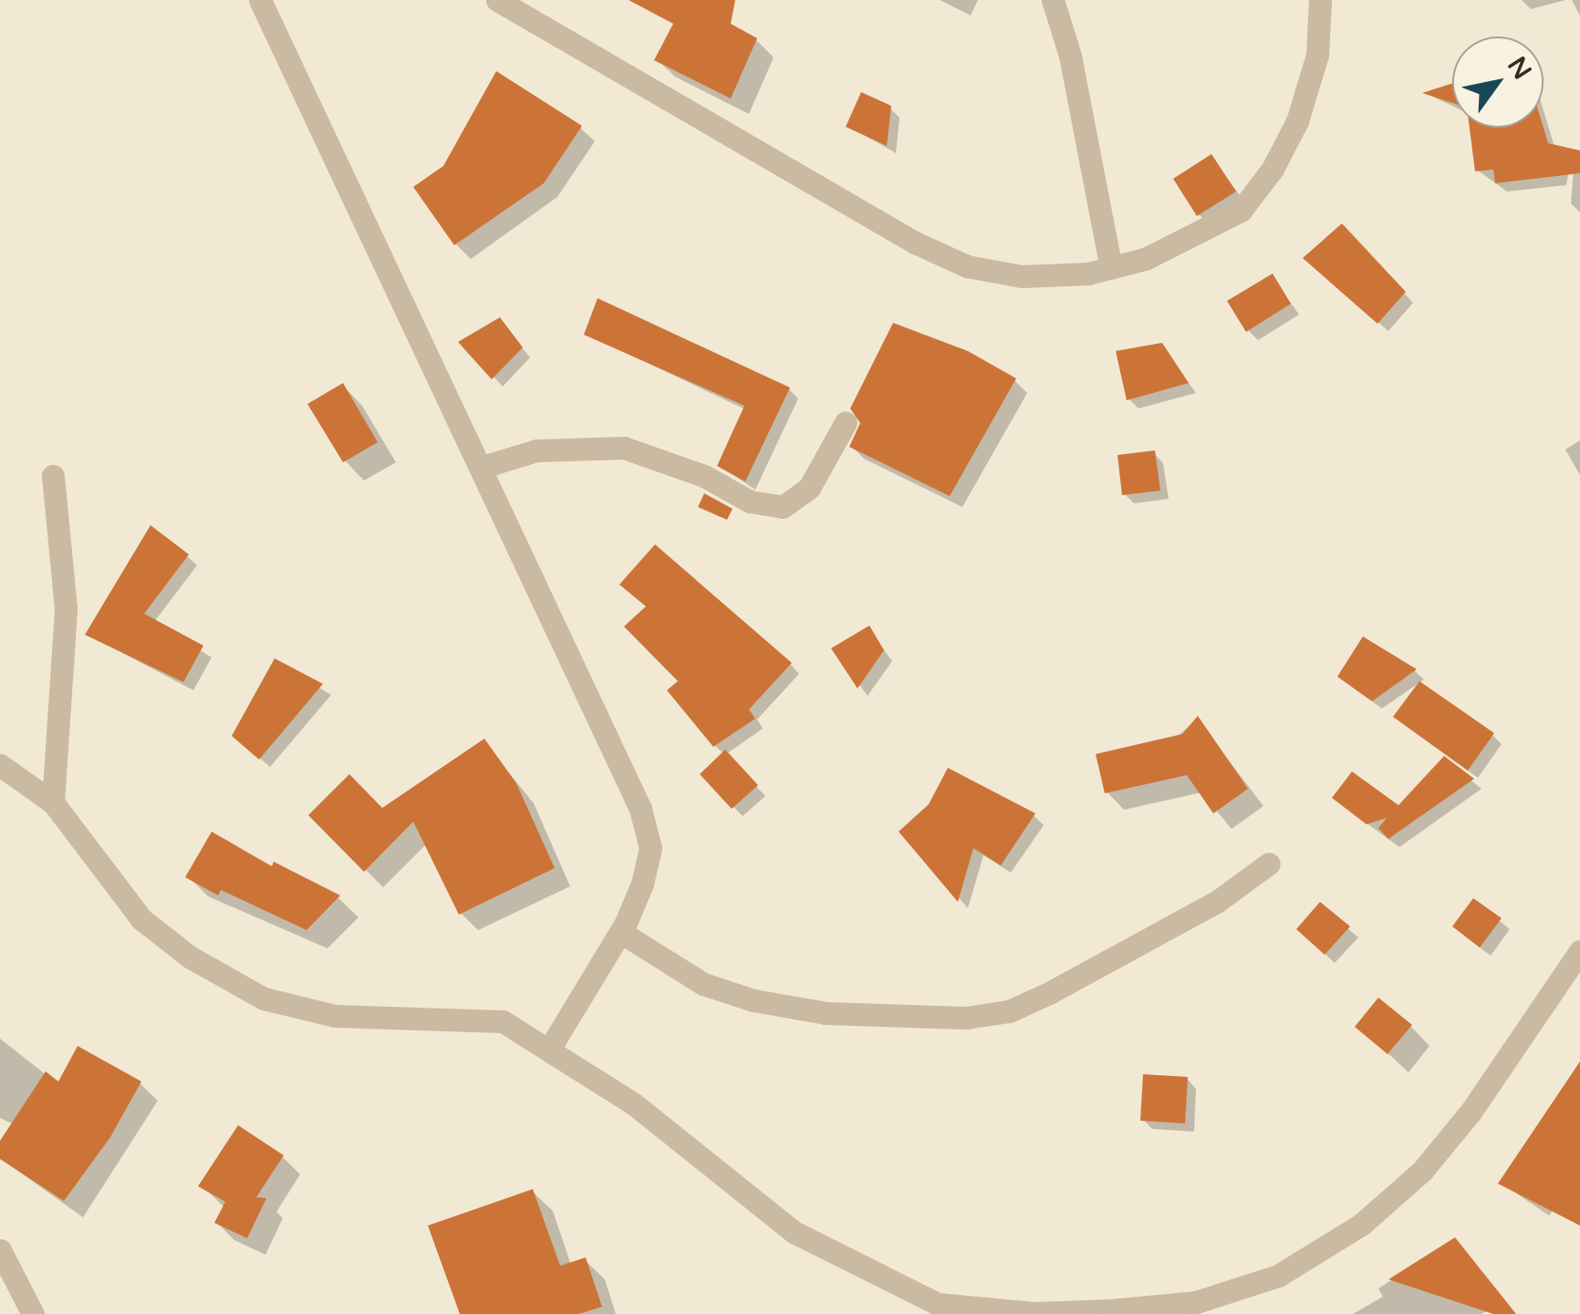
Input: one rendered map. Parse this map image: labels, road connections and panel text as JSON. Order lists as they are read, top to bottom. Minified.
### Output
{"north":"top right"}
